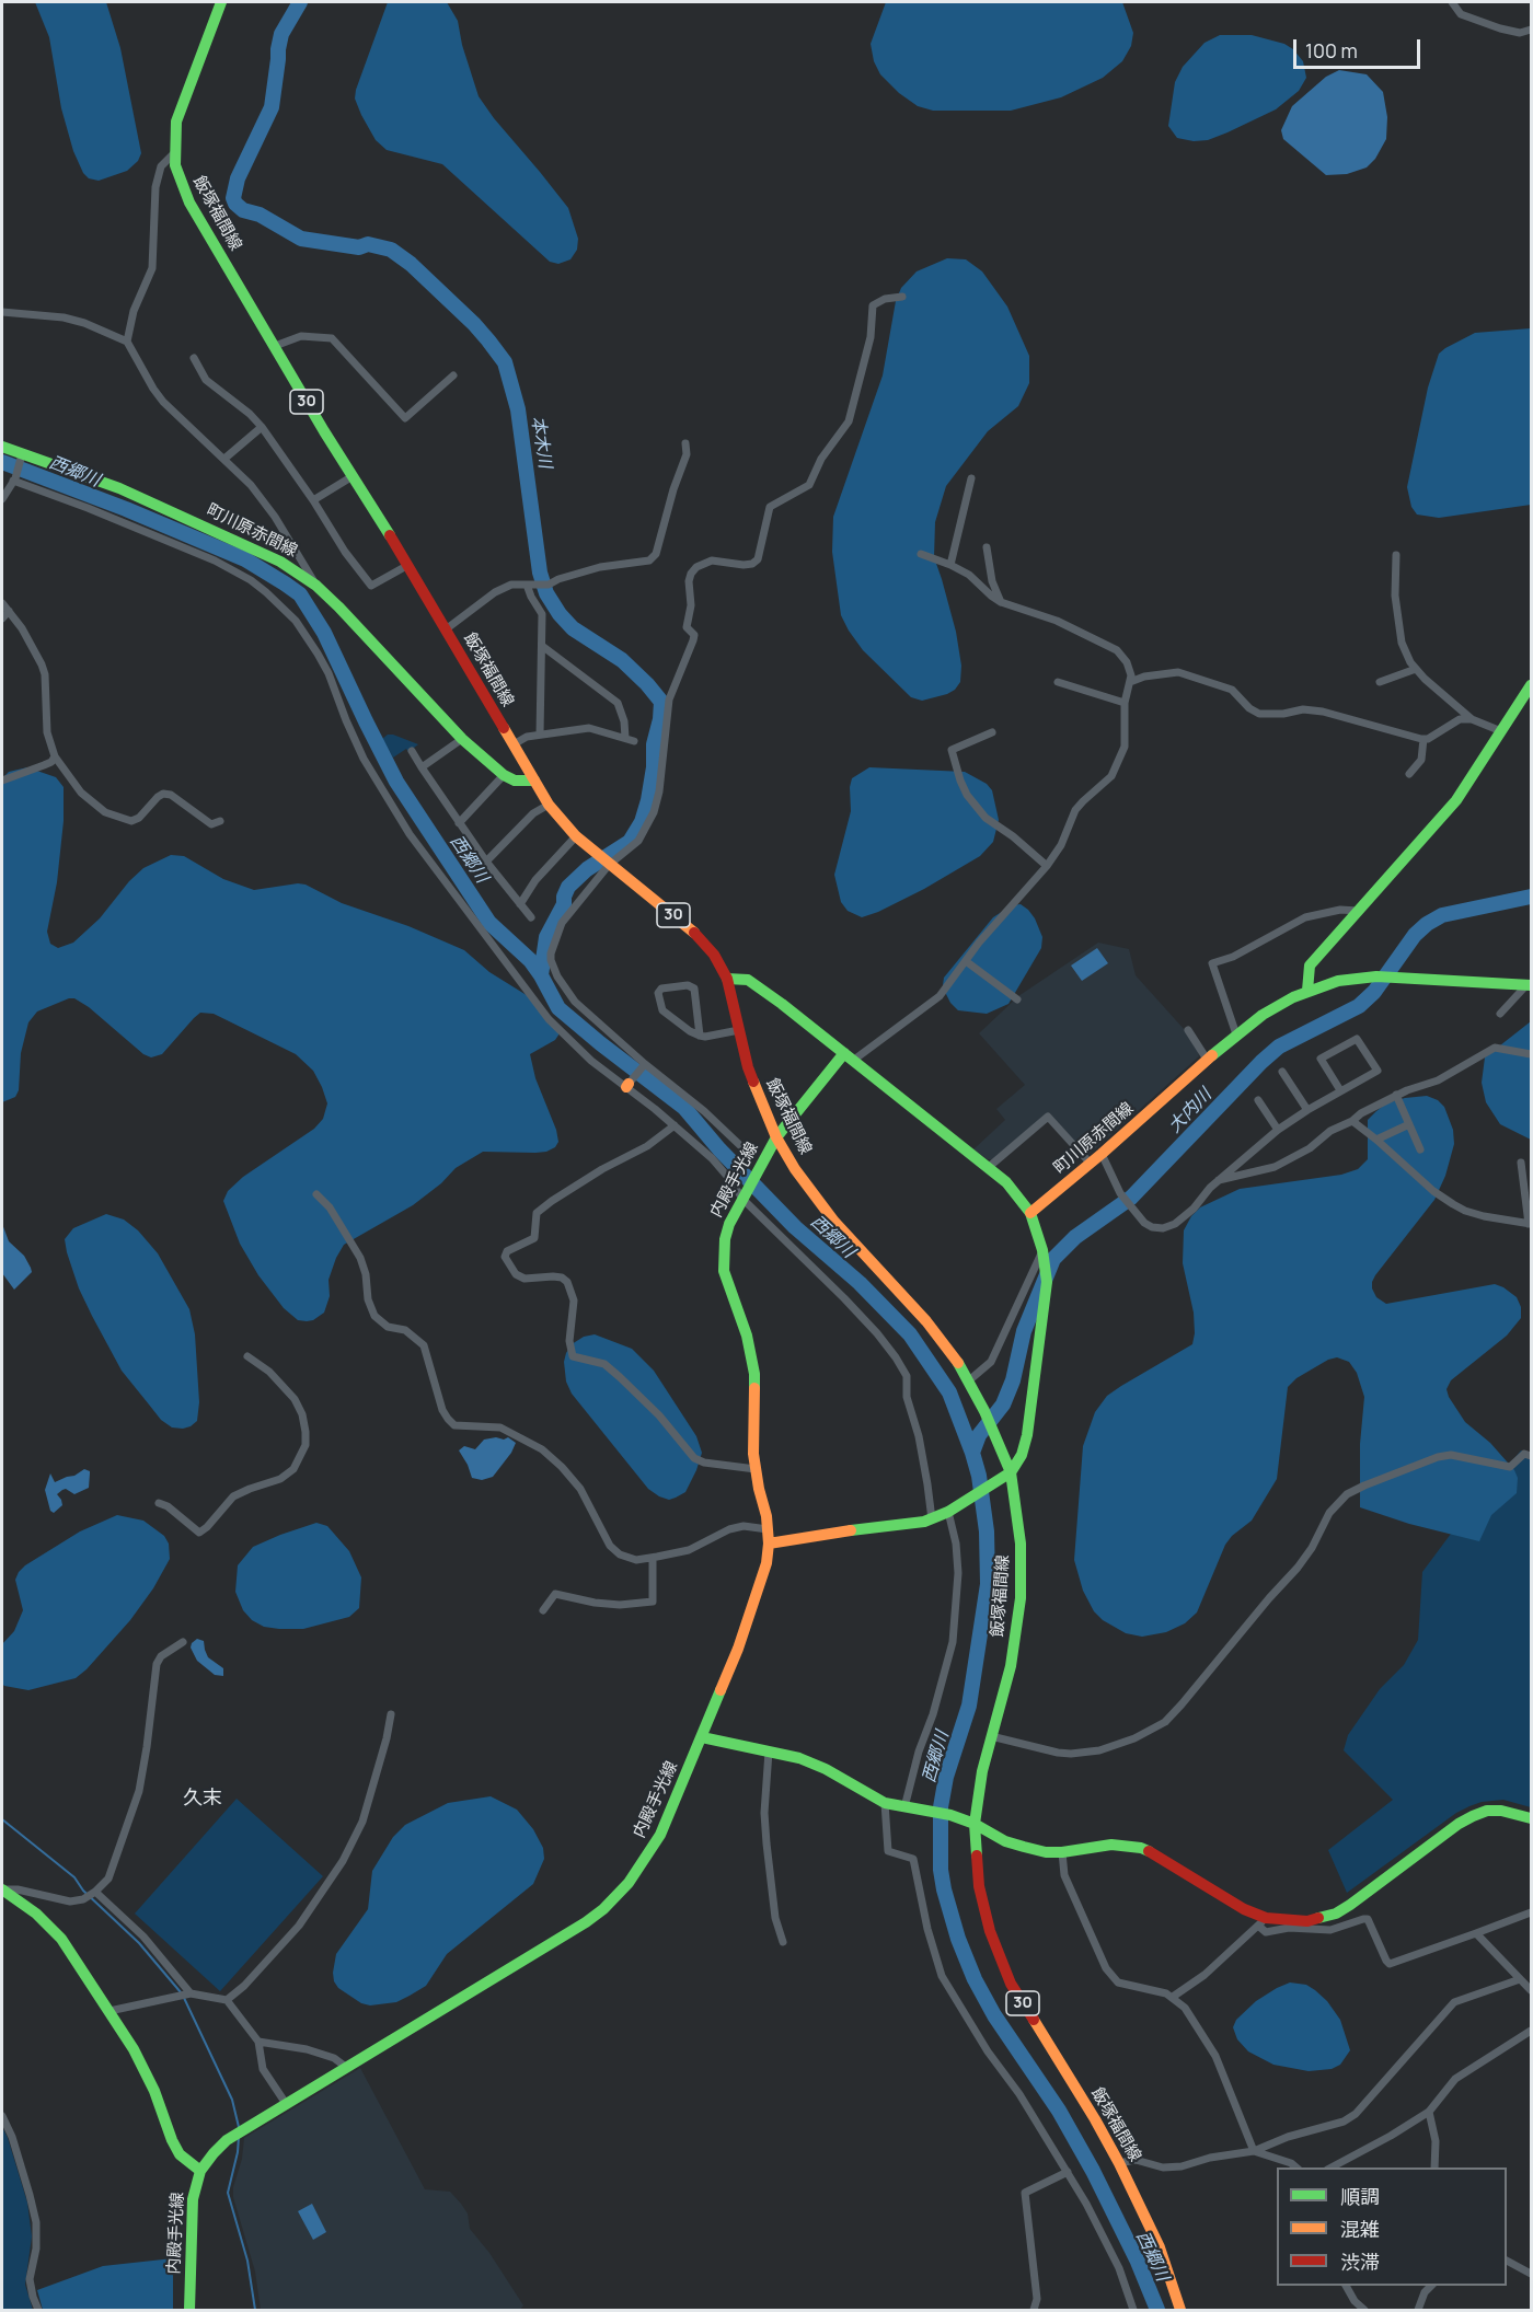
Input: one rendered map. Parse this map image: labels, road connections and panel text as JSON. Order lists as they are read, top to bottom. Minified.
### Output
{"streets":{"main road":["飯塚福間線","30","町川原赤間線","内殿手光線"]},"crossings":[["飯塚福間線","内殿手光線"]],"districts":["久末"],"water":["本木川","西郷川","大内川"],"legend":["順調","混雑","渋滞"],"scale_bar":"100 m"}
